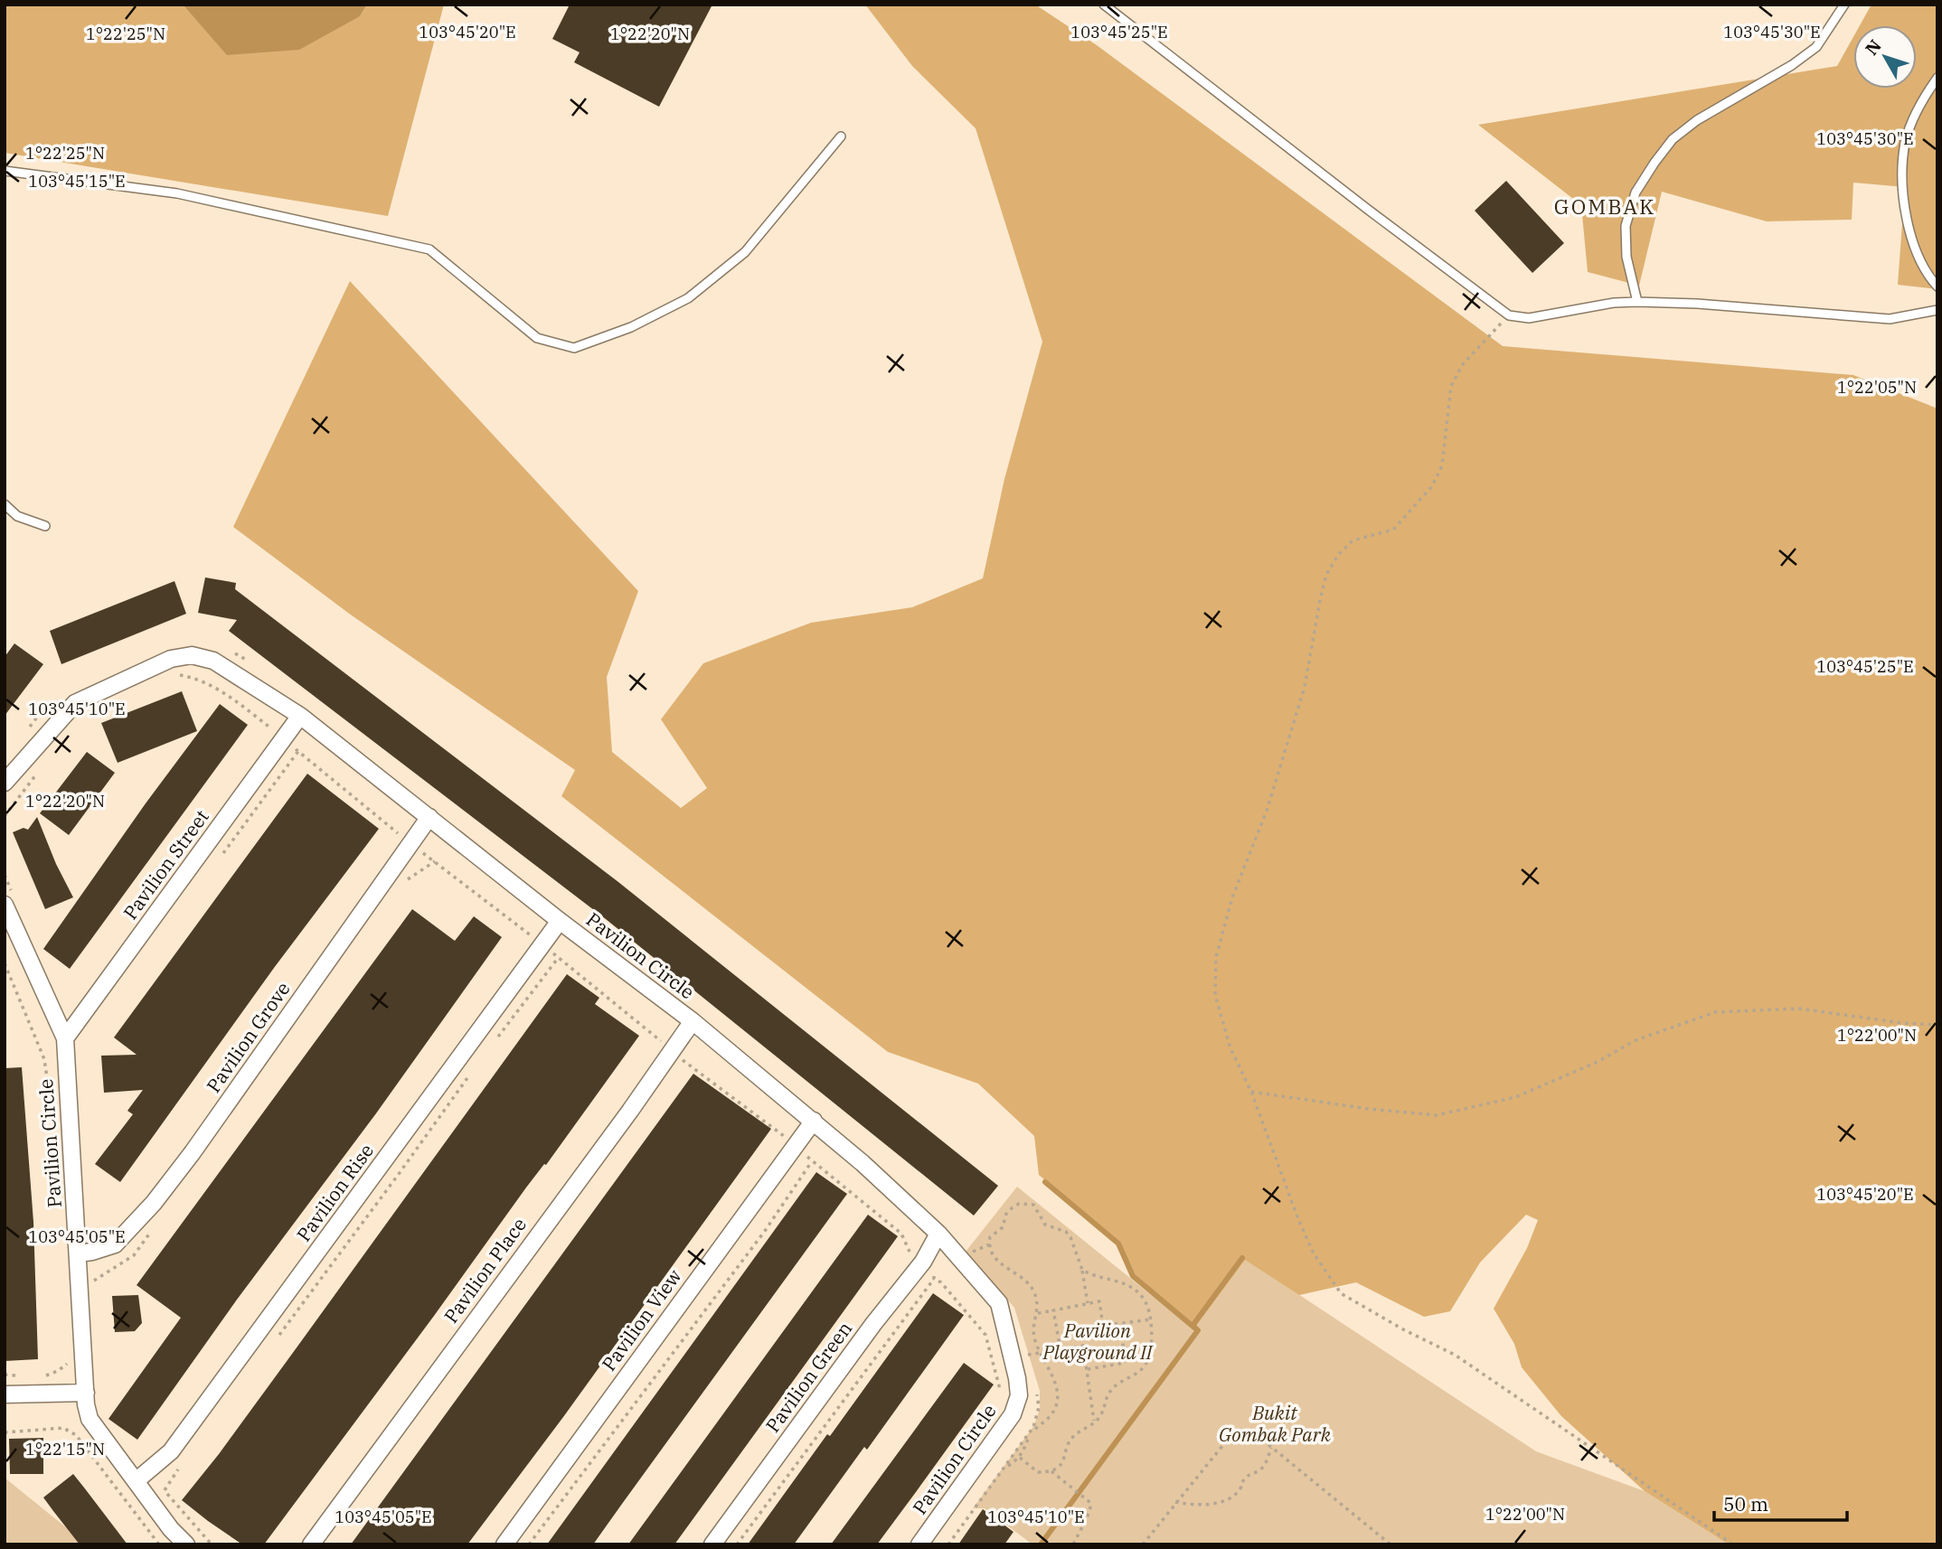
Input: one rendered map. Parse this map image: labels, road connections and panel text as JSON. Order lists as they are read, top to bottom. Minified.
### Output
{"streets":{"street":["Pavilion Street","Pavilion Circle","Pavilion Grove","Pavilion Rise","Pavilion Place","Pavilion View","Pavilion Green"]},"crossings":[["Pavilion Street","Pavilion Circle"],["Pavilion Circle","Pavilion Grove"],["Pavilion Circle","Pavilion Rise"],["Pavilion Circle","Pavilion Place"],["Pavilion Circle","Pavilion View"],["Pavilion Circle","Pavilion Green"]],"districts":["GOMBAK"],"parks":["Pavilion Playground II","Bukit Gombak Park"],"scale_bar":"50 m","north":"top left","coordinates":["103°45'30\"E","103°45'20\"E","103°45'25\"E","1°22'25\"N","1°22'20\"N","103°45'15\"E","1°22'05\"N","103°45'10\"E","1°22'00\"N","103°45'05\"E","1°22'15\"N"]}
